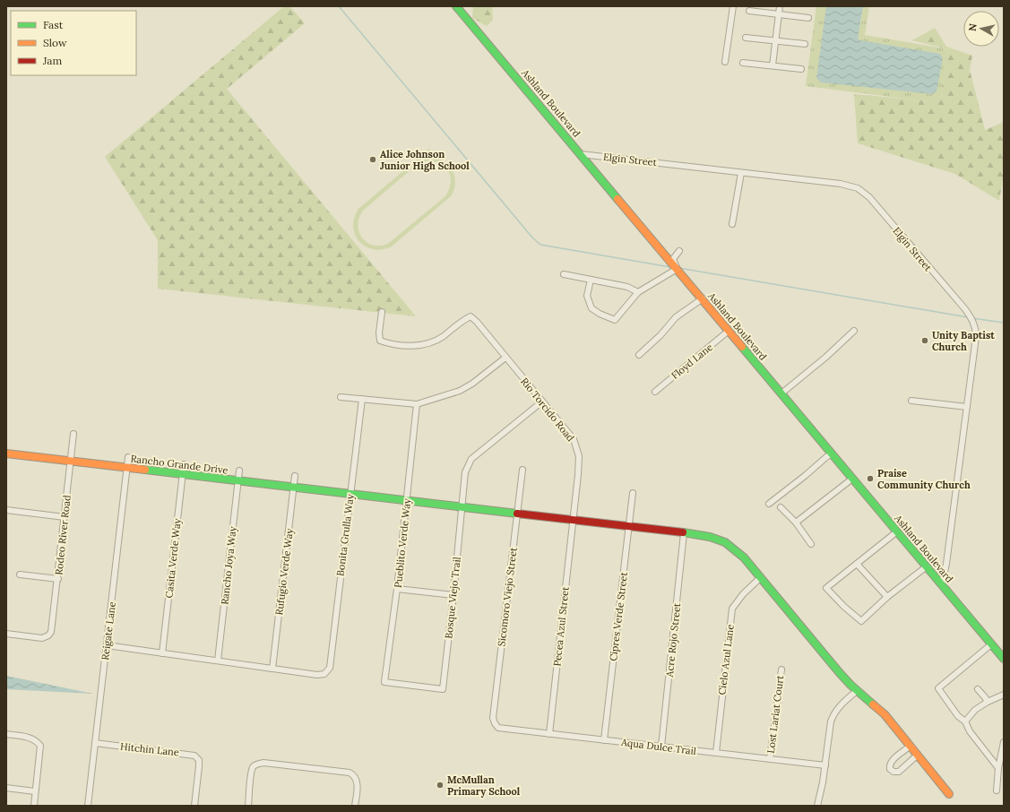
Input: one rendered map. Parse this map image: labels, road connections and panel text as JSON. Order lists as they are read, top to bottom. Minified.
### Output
{"streets":{"street":["Ashland Boulevard","Elgin Street","Floyd Lane","Rio Torcido Road","Rancho Grande Drive","Rodeo River Road","Bonita Grulla Way","Pueblito Verde Way","Casita Verde Way","Rancho Joya Way","Rufugio Verde Way","Sicomoro Viejo Street","Bosque Viejo Trail","Cipres Verde Street","Pecea Azul Street","Reigate Lane","Acre Rojo Street","Cielo Azul Lane","Lost Lariat Court","Aqua Dulce Trail","Hitchin Lane"]},"crossings":[["Ashland Boulevard","Elgin Street"],["Ashland Boulevard","Floyd Lane"],["Rio Torcido Road","Rancho Grande Drive"],["Rio Torcido Road","Bosque Viejo Trail"],["Rio Torcido Road","Pecea Azul Street"],["Rancho Grande Drive","Rodeo River Road"],["Rancho Grande Drive","Bonita Grulla Way"],["Rancho Grande Drive","Pueblito Verde Way"],["Rancho Grande Drive","Casita Verde Way"],["Rancho Grande Drive","Rancho Joya Way"],["Rancho Grande Drive","Rufugio Verde Way"],["Rancho Grande Drive","Sicomoro Viejo Street"],["Rancho Grande Drive","Bosque Viejo Trail"],["Rancho Grande Drive","Cipres Verde Street"],["Rancho Grande Drive","Pecea Azul Street"],["Rancho Grande Drive","Reigate Lane"],["Rancho Grande Drive","Acre Rojo Street"],["Rancho Grande Drive","Cielo Azul Lane"],["Bonita Grulla Way","Rufugio Verde Way"],["Pueblito Verde Way","Bosque Viejo Trail"],["Sicomoro Viejo Street","Aqua Dulce Trail"],["Cipres Verde Street","Aqua Dulce Trail"],["Pecea Azul Street","Aqua Dulce Trail"],["Reigate Lane","Hitchin Lane"],["Acre Rojo Street","Aqua Dulce Trail"],["Cielo Azul Lane","Aqua Dulce Trail"],["Lost Lariat Court","Aqua Dulce Trail"]],"places":["Alice Johnson Junior High School","Unity Baptist Church","Praise Community Church","McMullan Primary School"],"legend":["Fast","Slow","Jam"],"north":"left"}
